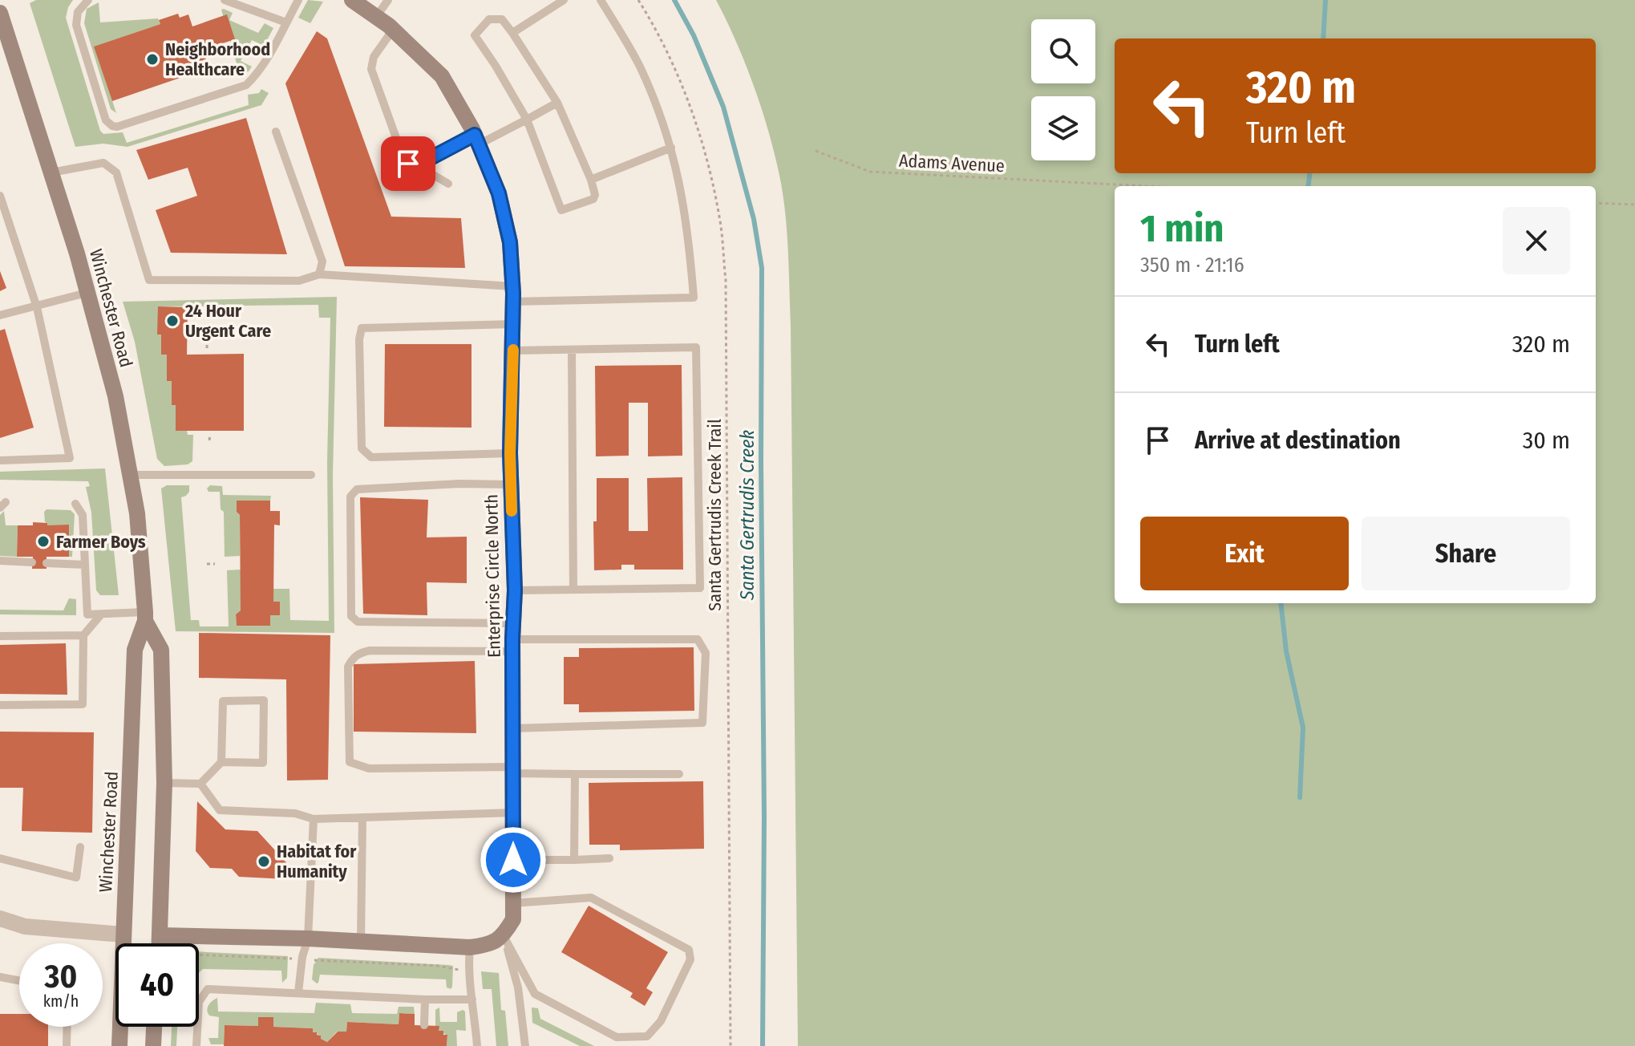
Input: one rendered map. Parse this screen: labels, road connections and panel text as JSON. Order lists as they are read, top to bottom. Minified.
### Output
{"streets":{"main road":["Winchester Road","Enterprise Circle North"],"path":["Adams Avenue","Santa Gertrudis Creek Trail"]},"water":["Santa Gertrudis Creek"],"places":["Neighborhood Healthcare","24 Hour Urgent Care","Farmer Boys","Habitat for Humanity"],"page":{"turn":["320 m","Turn left"],"heading":["1 min","350 m · 21:16"],"list":[{"name":"Turn left","value":"320 m"},{"name":"Arrive at destination","value":"30 m"}],"buttons":["Exit","Share"],"speed":"30 km/h","limit":"40"}}
